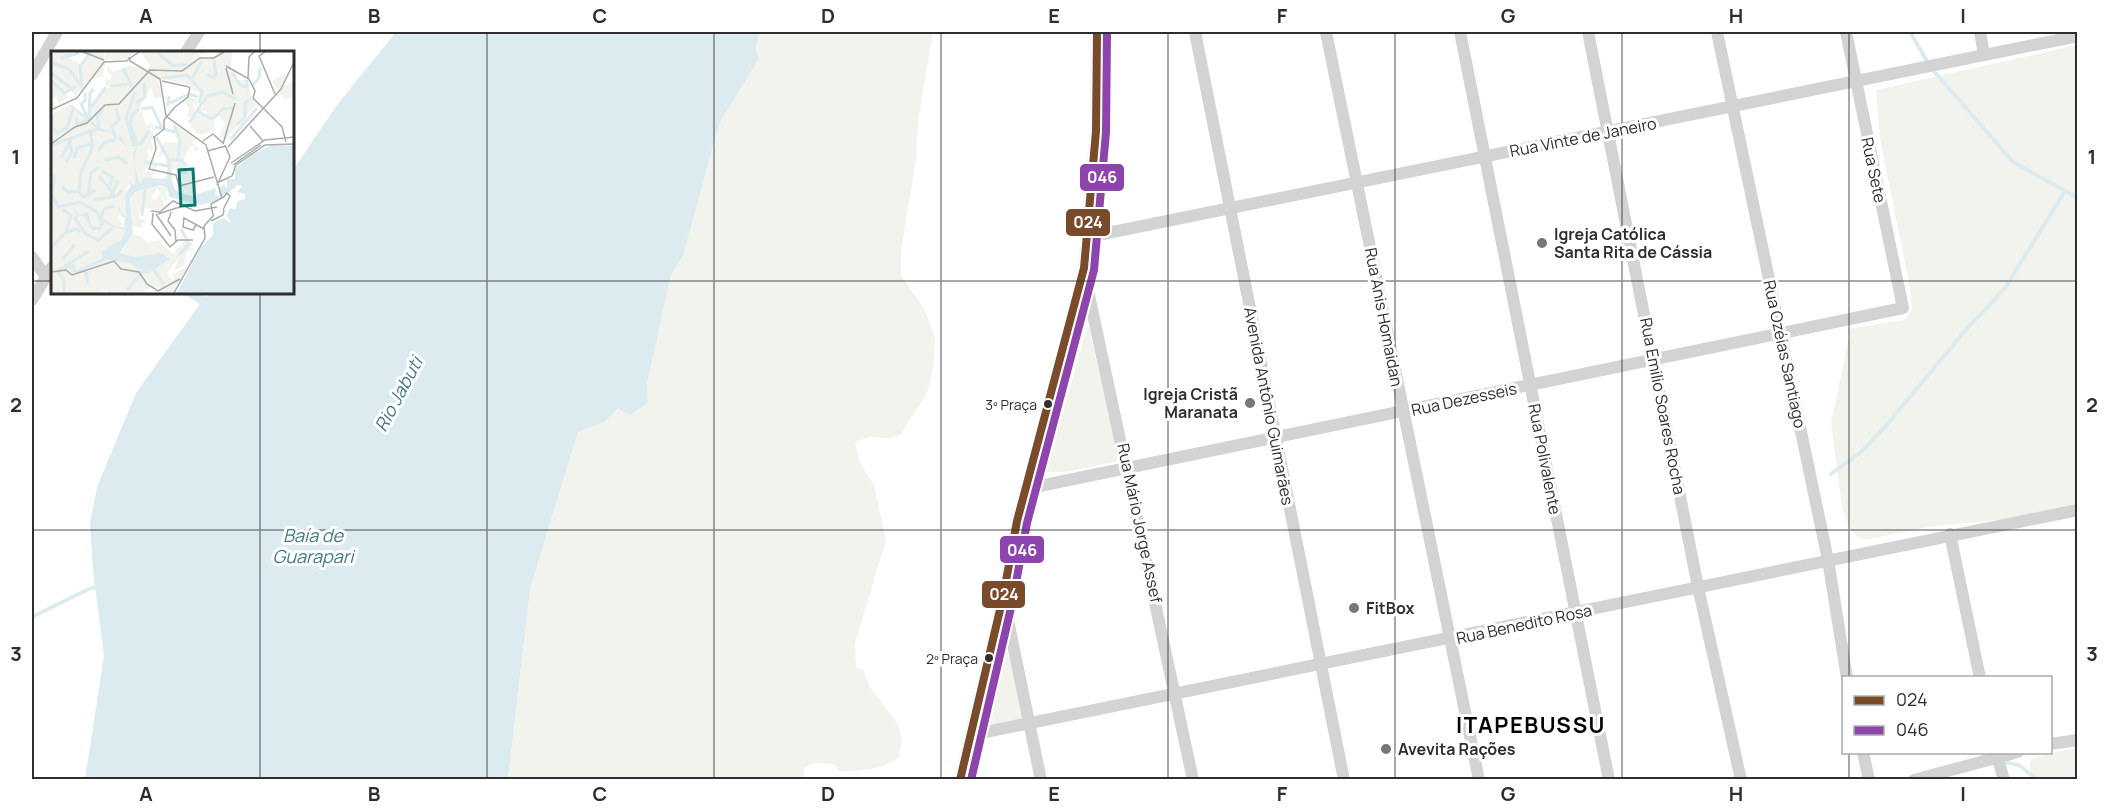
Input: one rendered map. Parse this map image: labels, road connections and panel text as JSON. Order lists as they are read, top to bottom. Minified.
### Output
{"streets":{"street":["Rua Vinte de Janeiro","Rua Sete","Rua Anis Homaidan","Rua Ozéias Santiago","Rua Dezesseis","Avenida Antônio Guimarães","Rua Emilio Soares Rocha","Rua Polivalente","Rua Mário Jorge Assef","Rua Benedito Rosa"]},"crossings":[["Rua Vinte de Janeiro","Rua Sete"],["Rua Vinte de Janeiro","Rua Anis Homaidan"],["Rua Vinte de Janeiro","Rua Ozéias Santiago"],["Rua Vinte de Janeiro","Avenida Antônio Guimarães"],["Rua Vinte de Janeiro","Rua Emilio Soares Rocha"],["Rua Vinte de Janeiro","Rua Polivalente"],["Rua Sete","Rua Dezesseis"],["Rua Anis Homaidan","Rua Dezesseis"],["Rua Anis Homaidan","Rua Benedito Rosa"],["Rua Ozéias Santiago","Rua Dezesseis"],["Rua Ozéias Santiago","Rua Benedito Rosa"],["Rua Dezesseis","Avenida Antônio Guimarães"],["Rua Dezesseis","Rua Emilio Soares Rocha"],["Rua Dezesseis","Rua Polivalente"],["Rua Dezesseis","Rua Mário Jorge Assef"],["Avenida Antônio Guimarães","Rua Benedito Rosa"],["Rua Emilio Soares Rocha","Rua Benedito Rosa"],["Rua Polivalente","Rua Benedito Rosa"],["Rua Mário Jorge Assef","Rua Benedito Rosa"]],"districts":["ITAPEBUSSU"],"water":["Rio Jabuti","Baía de Guarapari"],"places":["Igreja Católica Santa Rita de Cássia","Igreja Cristã Maranata","3º Praça","FitBox","2º Praça","Avevita Rações"],"lines":["transit line 024","transit line 046"],"legend":["024","046"],"grid":{"columns":["A","B","C","D","E","F","G","H","I"],"rows":["1","2","3"]}}
